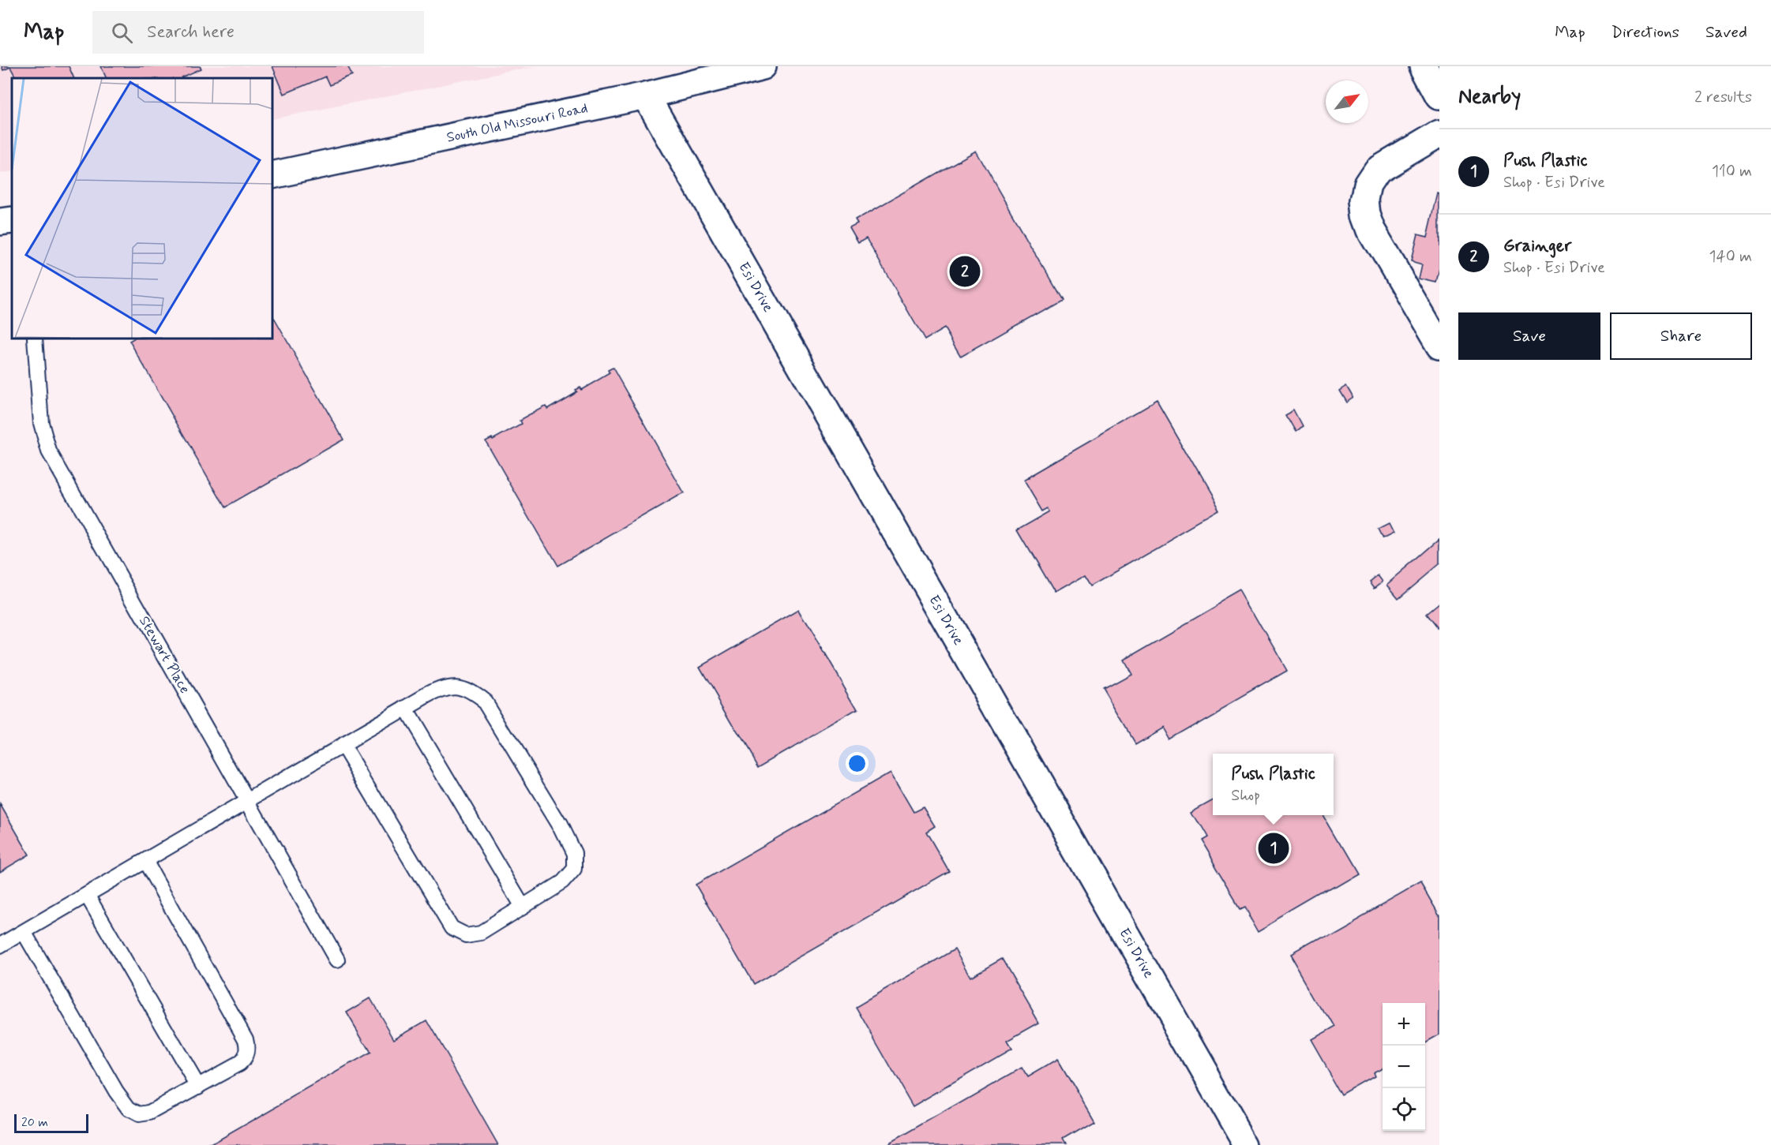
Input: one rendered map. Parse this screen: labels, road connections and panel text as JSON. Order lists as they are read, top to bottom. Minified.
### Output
{"streets":{"street":["South Old Missouri Road","Esi Drive"],"lane":["Stewart Place"]},"crossings":[["South Old Missouri Road","Esi Drive"]],"scale_bar":"20 m","north":"top right","page":{"header":"Map","search":"Search here","nav":["Map","Directions","Saved"],"heading":["Nearby","2 results"],"list":[{"mark":"1","name":"Push Plastic","note":"Shop · Esi Drive","value":"110 m"},{"mark":"2","name":"Grainger","note":"Shop · Esi Drive","value":"140 m"}],"pins":["2","1"],"buttons":["Save","Share"],"popup":["Push Plastic","Shop"],"map_buttons":["+","−"],"scale":"20 m"}}
